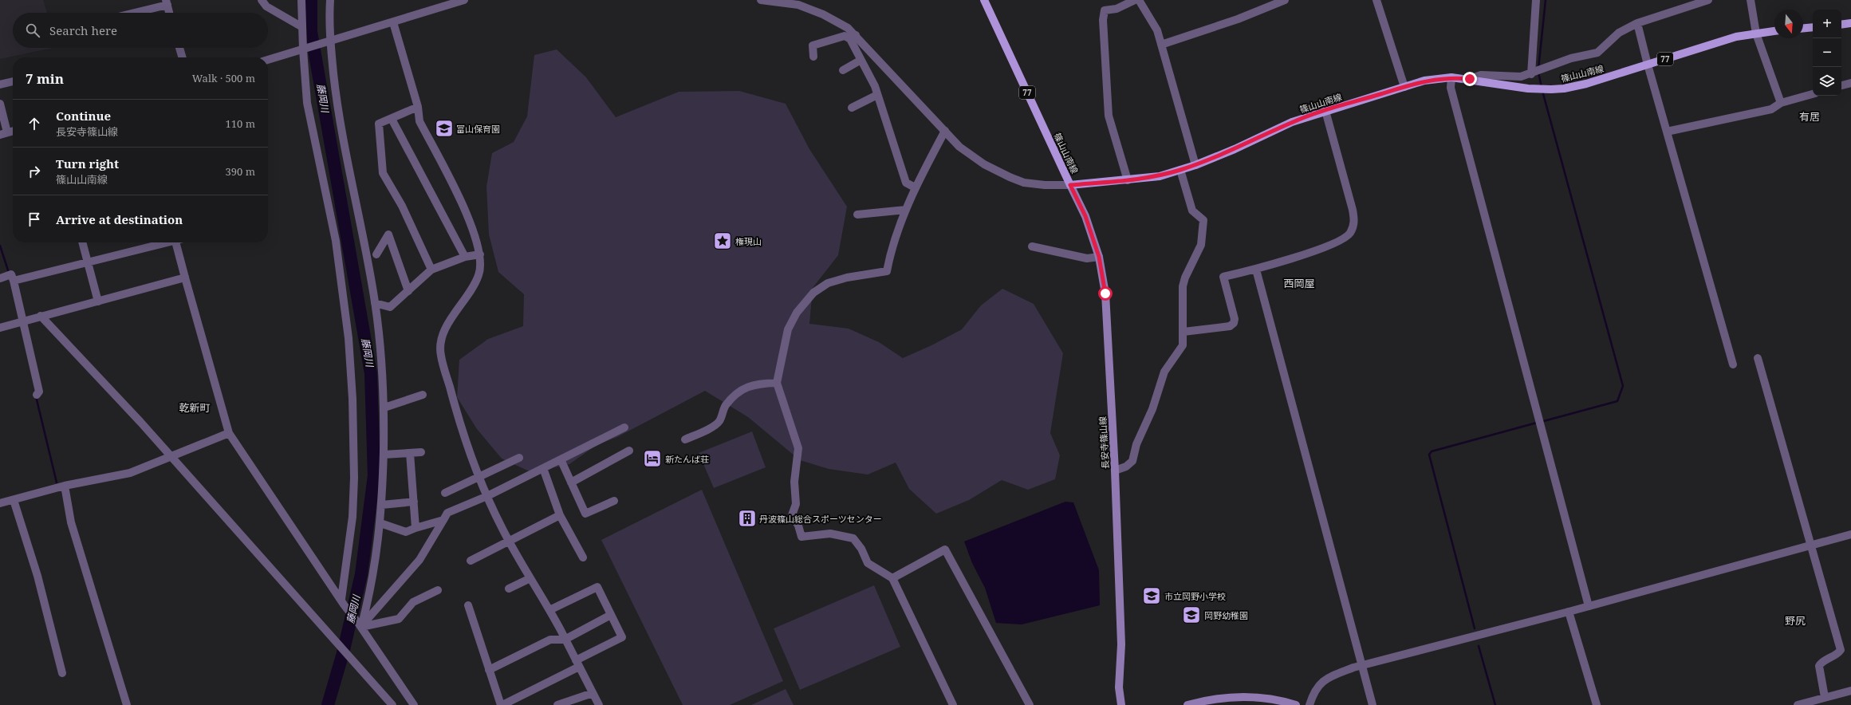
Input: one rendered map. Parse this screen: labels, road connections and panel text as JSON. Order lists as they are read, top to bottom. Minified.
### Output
{"streets":{"main road":["77","篠山山南線","長安寺篠山線"]},"crossings":[["篠山山南線","長安寺篠山線"]],"districts":["有居","西岡屋","乾新町","野尻"],"water":["藤岡川"],"places":{"school or university":["富山保育園","市立岡野小学校","岡野幼稚園"],"place":["権現山"],"hotel":["新たんば荘"],"building":["丹波篠山総合スポーツセンター"]},"north":"bottom","page":{"map_buttons":["+","−"],"search":"Search here","heading":["7 min","Walk · 500 m"],"list":[["Continue","長安寺篠山線","110 m"],["Turn right","篠山山南線","390 m"],"Arrive at destination"]}}
